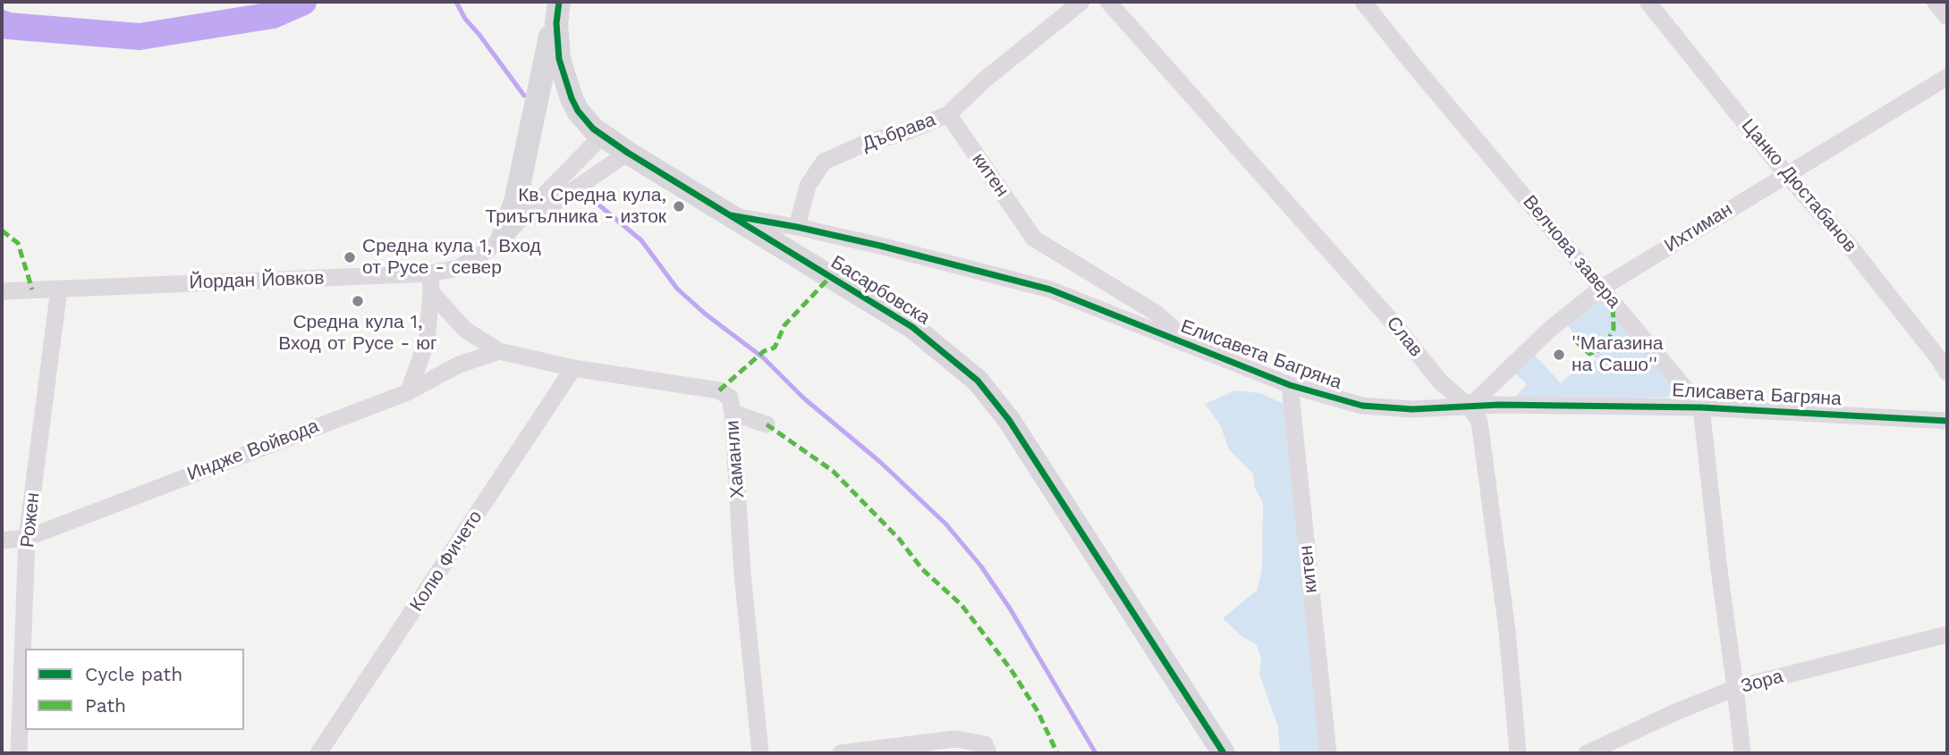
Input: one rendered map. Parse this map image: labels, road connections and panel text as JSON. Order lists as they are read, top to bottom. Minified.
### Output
{"streets":{"street":["Дъбрава","китен","Цанко Дюстабанов","Ихтиман","Велчова завера","Йордан Йовков","Басарбовска","Слав","Елисавета Багряна","Индже Войвода","Хаманли","Рожен","Колю Фичето","Зора"]},"crossings":[["Дъбрава","китен"],["Дъбрава","Елисавета Багряна"],["китен","Елисавета Багряна"],["Цанко Дюстабанов","Ихтиман"],["Ихтиман","Велчова завера"],["Ихтиман","Слав"],["Ихтиман","Елисавета Багряна"],["Велчова завера","Елисавета Багряна"],["Йордан Йовков","Рожен"],["Басарбовска","Елисавета Багряна"],["Слав","Елисавета Багряна"],["Индже Войвода","Хаманли"],["Индже Войвода","Рожен"],["Хаманли","Колю Фичето"]],"places":["Кв. Средна кула, Триъгълника - изток","Средна кула 1, Вход от Русе - север","Средна кула 1, Вход от Русе - юг","''Магазина на Сашо''"],"legend":["Cycle path","Path"]}
